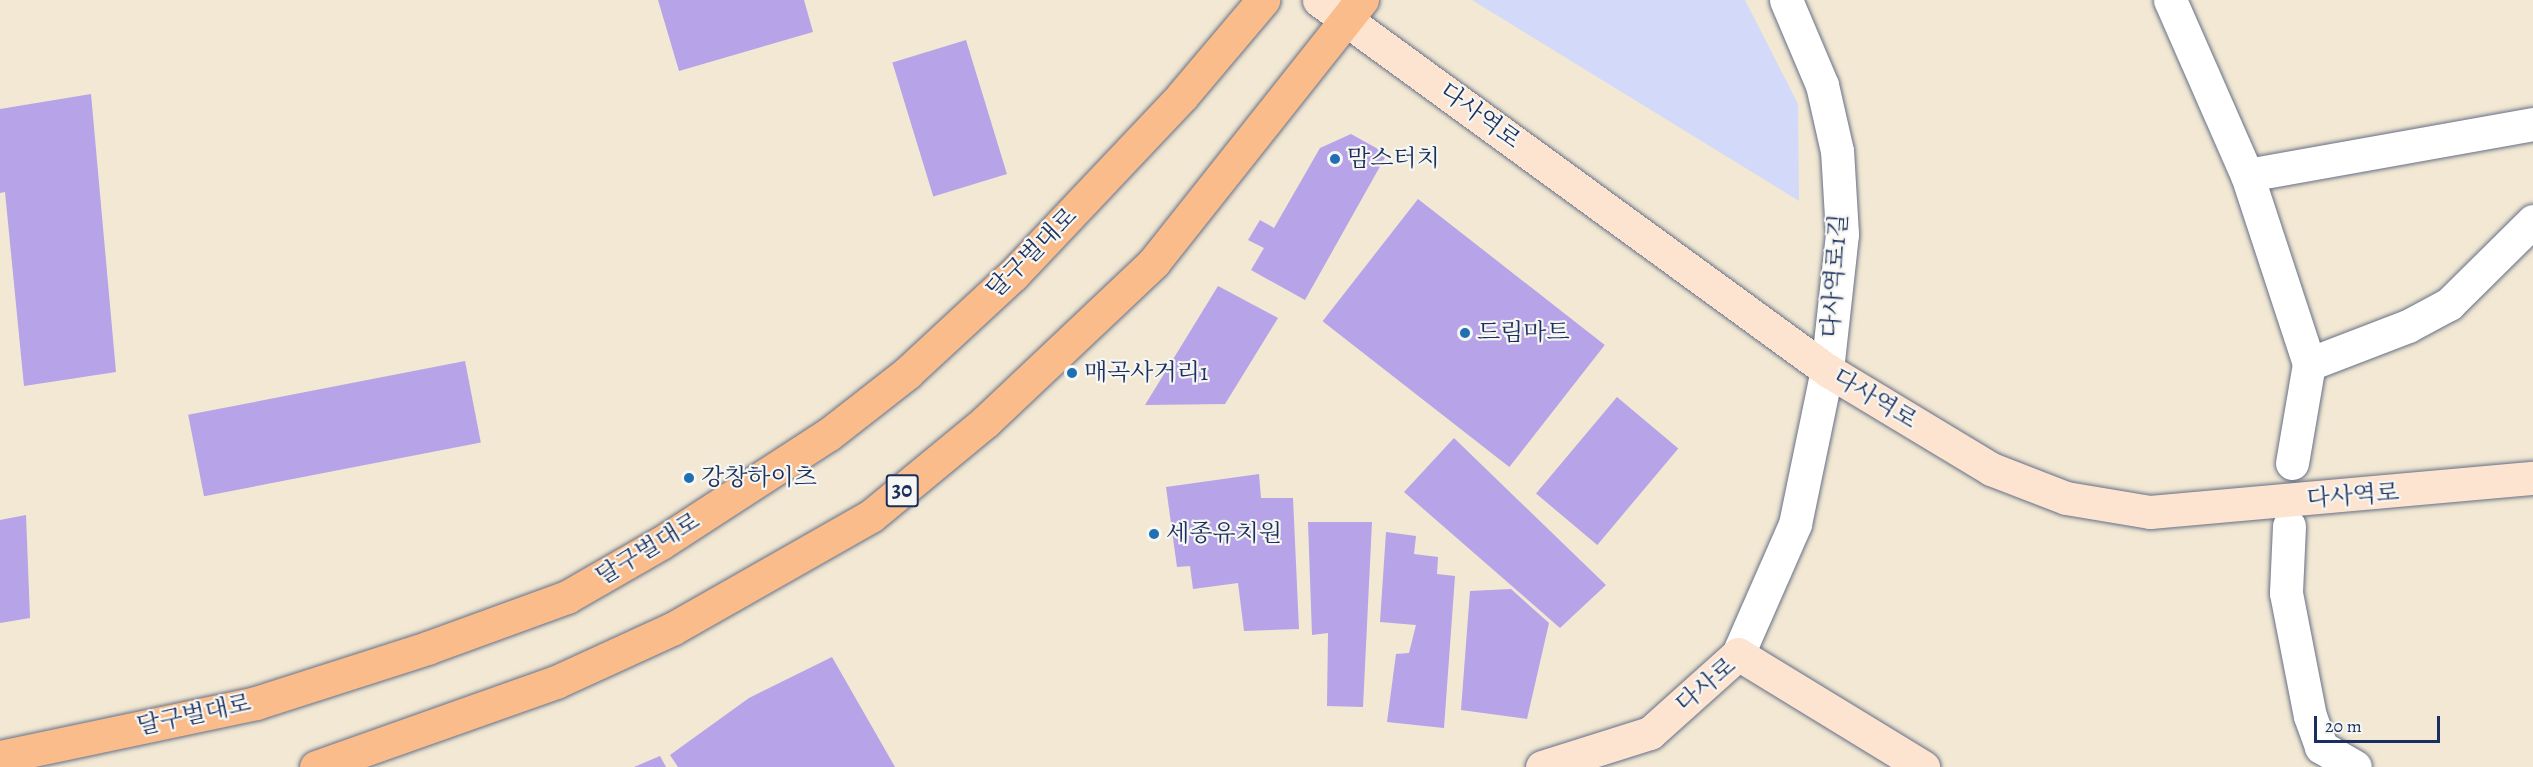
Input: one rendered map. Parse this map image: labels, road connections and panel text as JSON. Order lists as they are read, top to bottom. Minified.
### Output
{"streets":{"main road":["달구벌대로","30"],"street":["다사역로","다사역로1길","다사로"]},"crossings":[["다사역로","다사역로1길"],["다사역로","30"],["다사역로1길","다사로"]],"places":["맘스터치","드림마트","매곡사거리1","강창하이츠","세종유치원"],"scale_bar":"20 m"}
